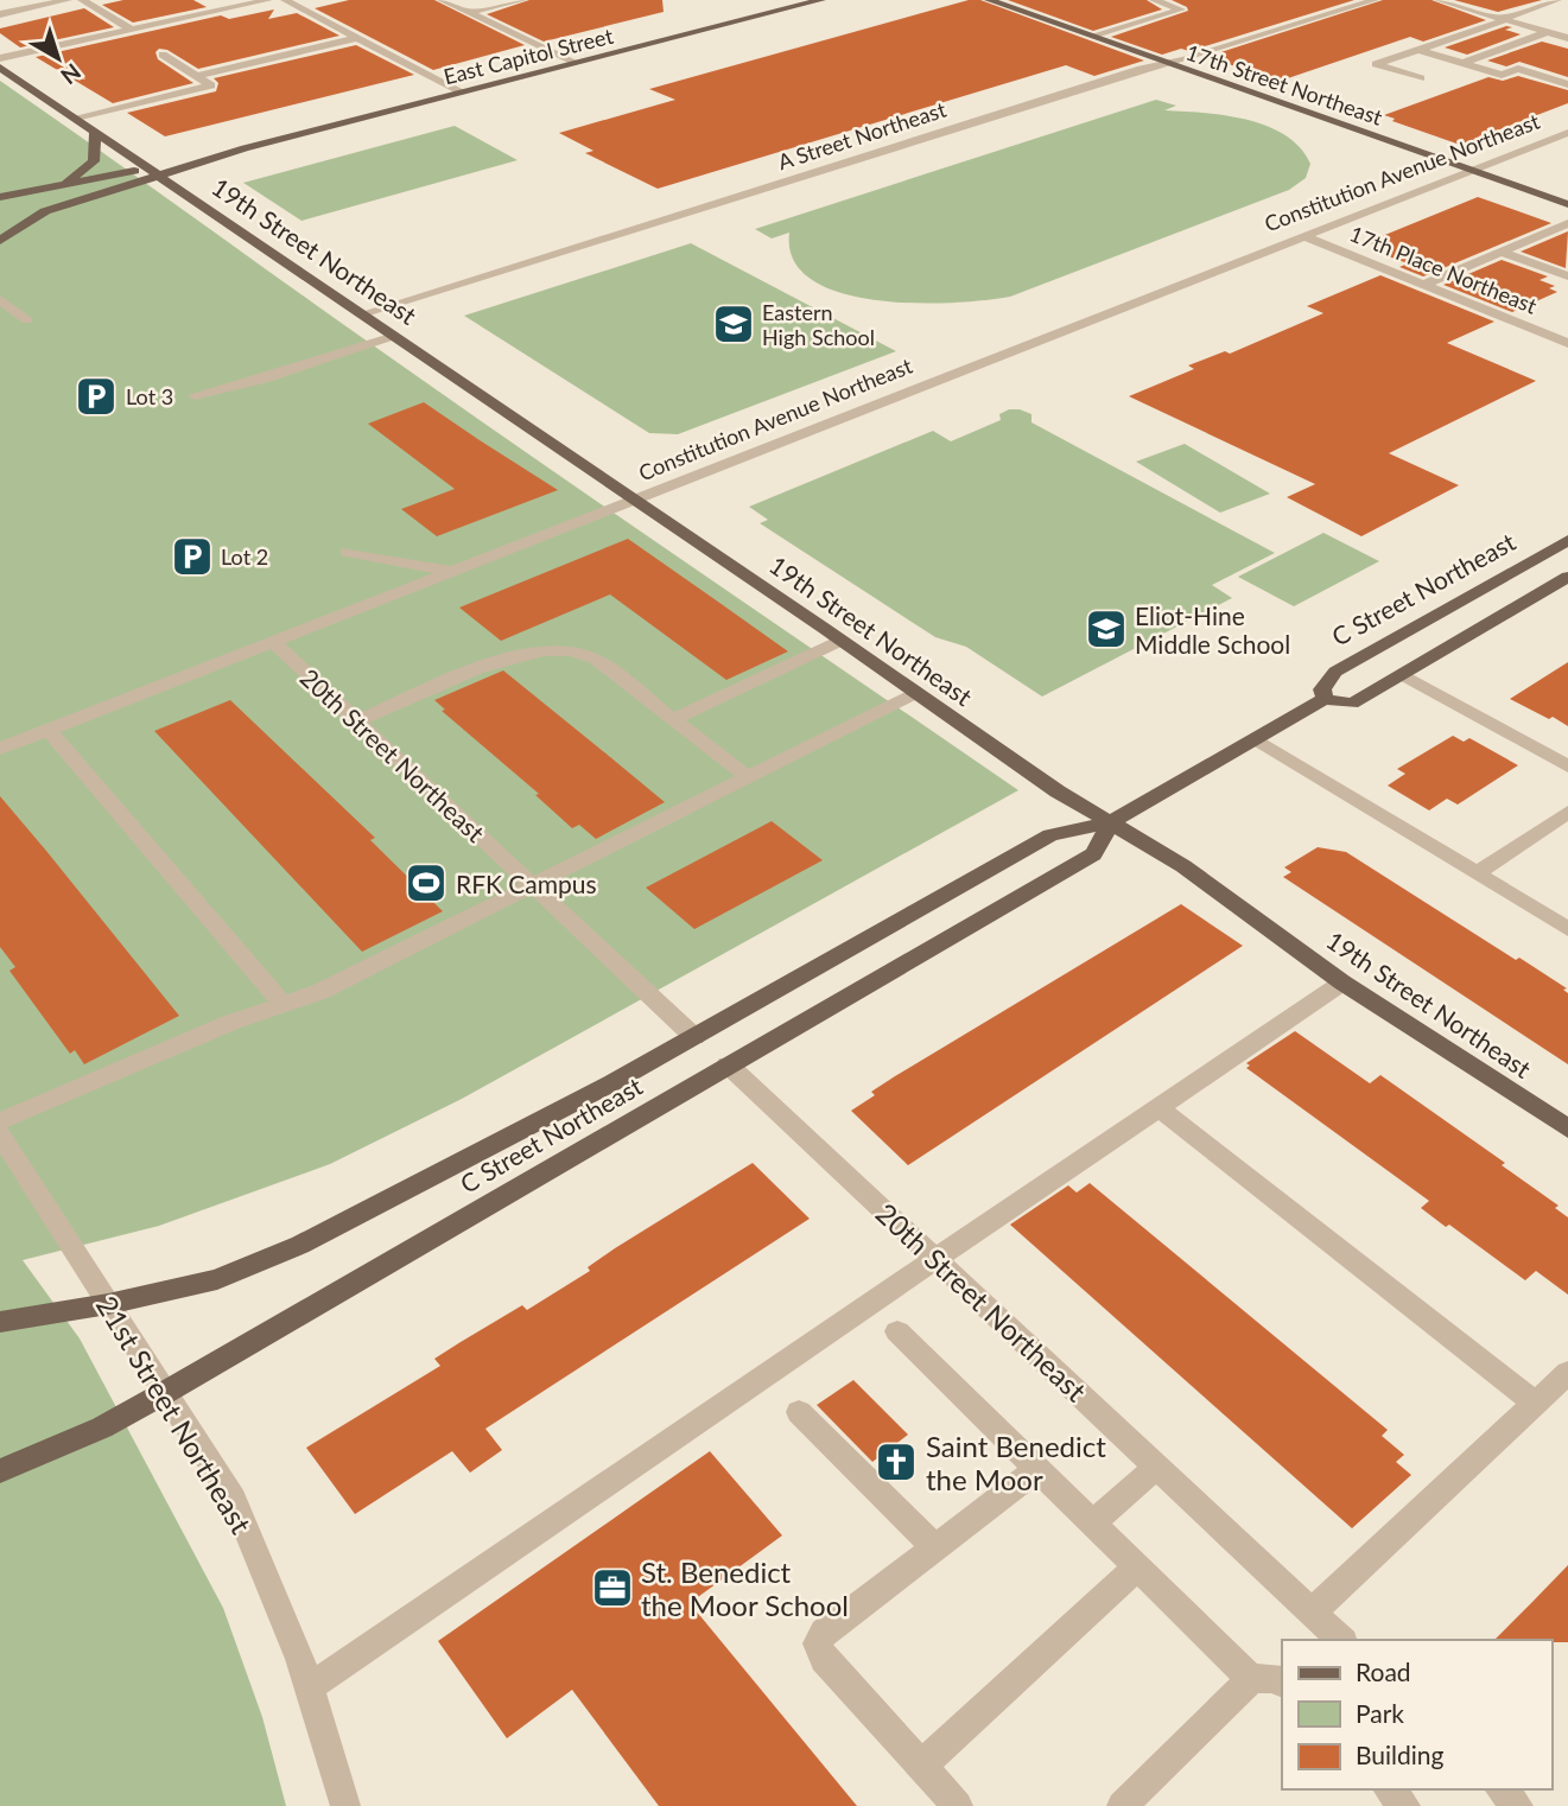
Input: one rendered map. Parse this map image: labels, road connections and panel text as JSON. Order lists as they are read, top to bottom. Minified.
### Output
{"streets":{"main road":["East Capitol Street","17th Street Northeast","19th Street Northeast","C Street Northeast"],"street":["A Street Northeast","Constitution Avenue Northeast","17th Place Northeast","20th Street Northeast","21st Street Northeast"]},"crossings":[["East Capitol Street","19th Street Northeast"],["17th Street Northeast","A Street Northeast"],["17th Street Northeast","Constitution Avenue Northeast"],["A Street Northeast","19th Street Northeast"],["Constitution Avenue Northeast","19th Street Northeast"],["Constitution Avenue Northeast","17th Place Northeast"],["Constitution Avenue Northeast","20th Street Northeast"],["19th Street Northeast","C Street Northeast"],["C Street Northeast","20th Street Northeast"],["C Street Northeast","21st Street Northeast"]],"places":{"school or university":["Eastern High School","Eliot-Hine Middle School"],"parking":["Lot 3","Lot 2"],"sports":["RFK Campus"],"church":["Saint Benedict the Moor"],"office":["St. Benedict the Moor School"]},"legend":["Road","Park","Building"],"north":"bottom right"}
